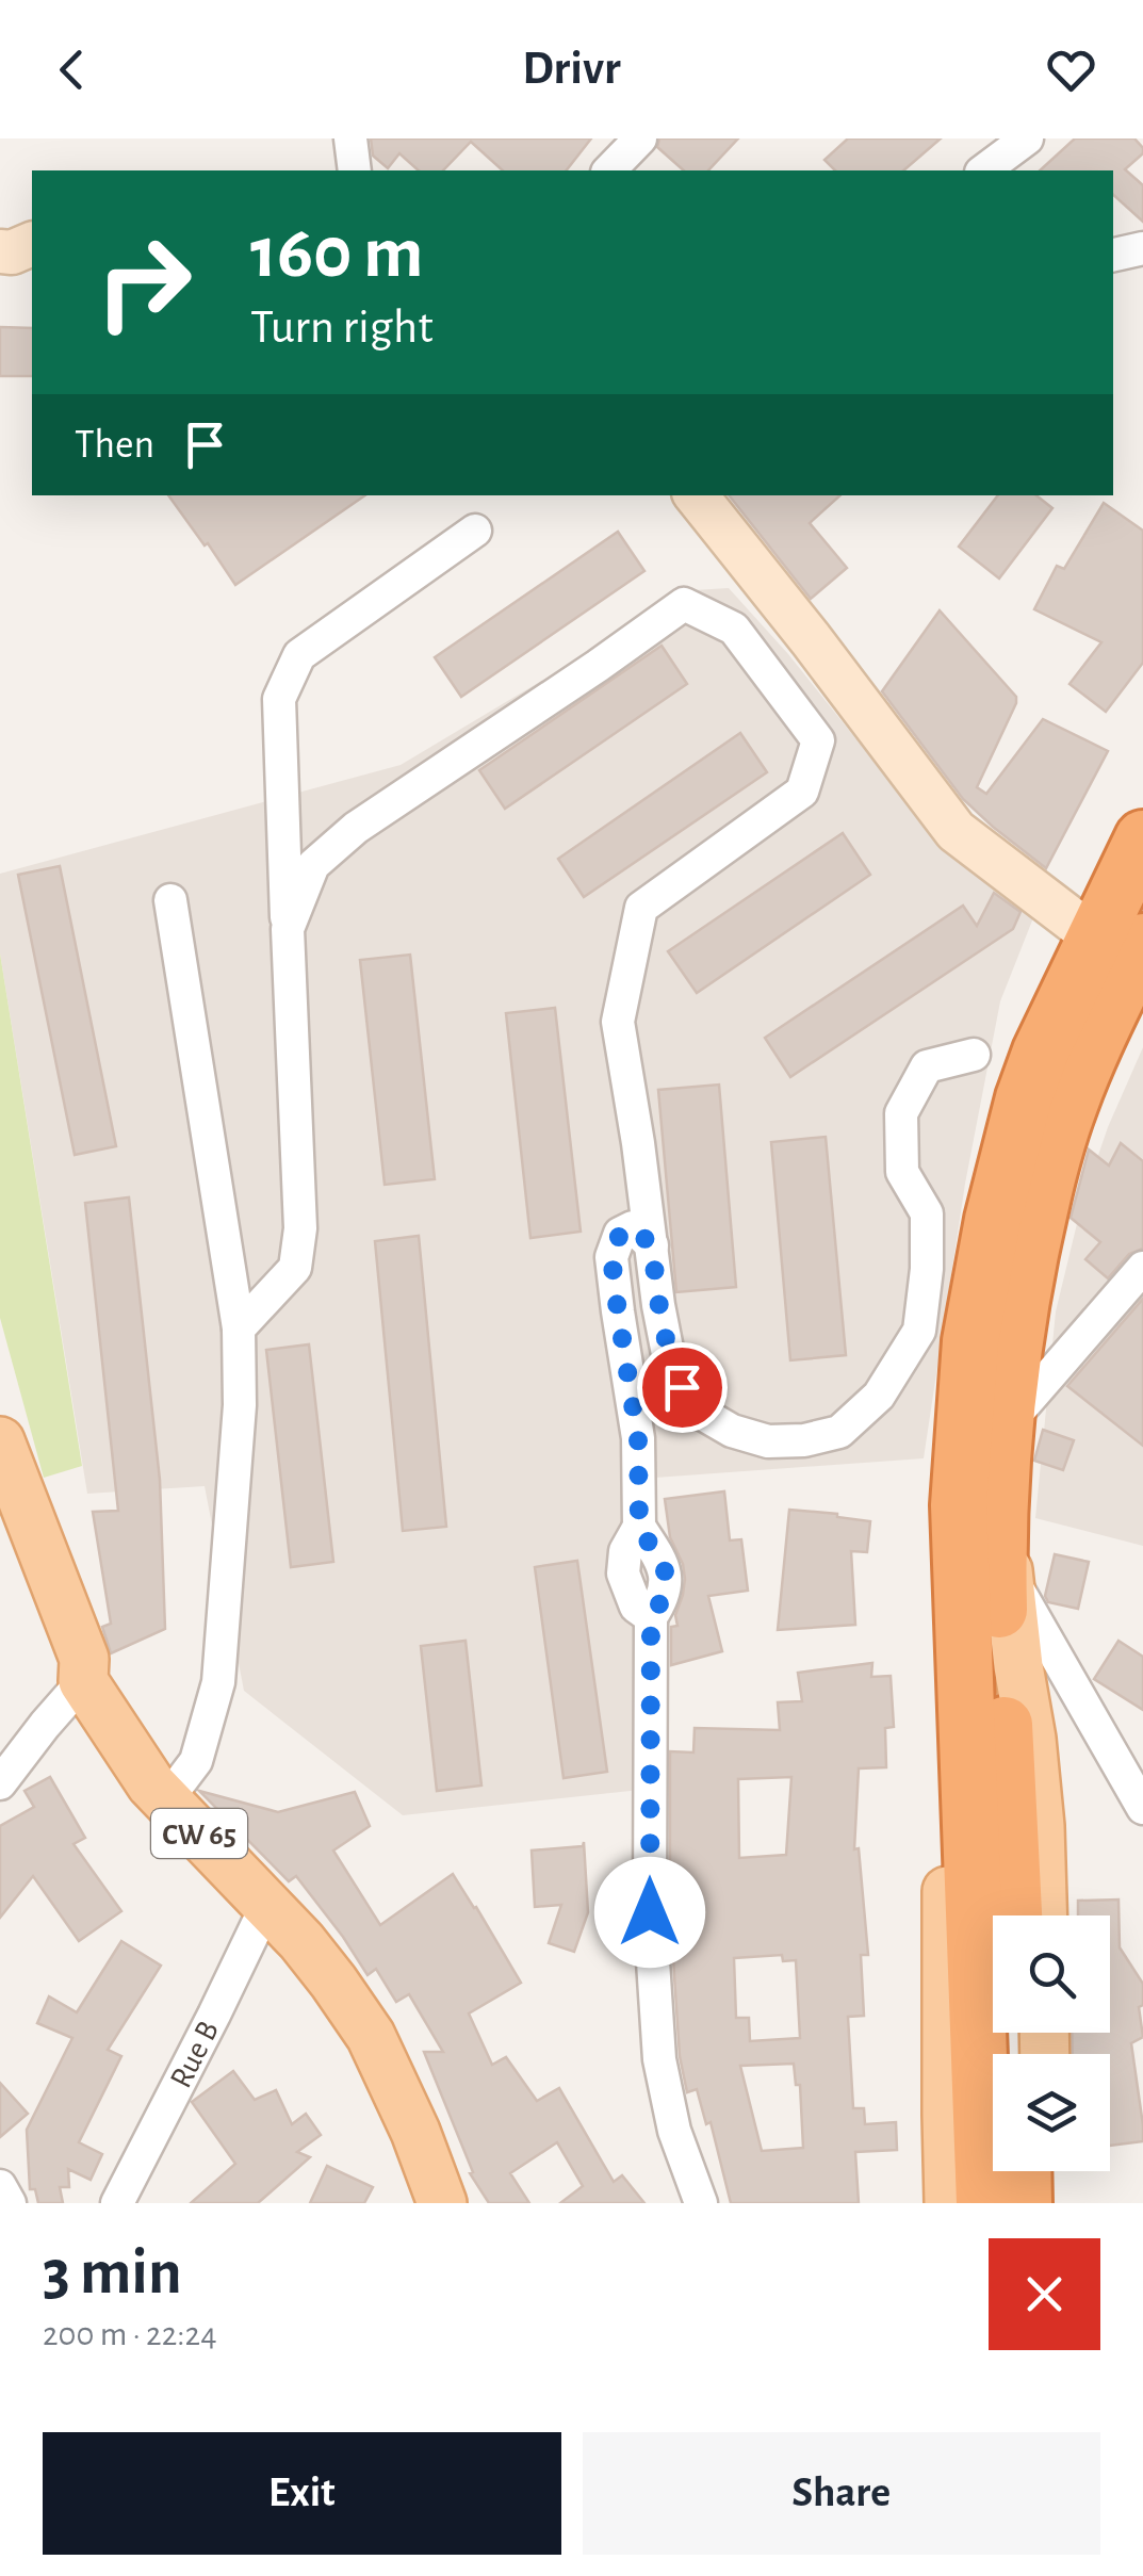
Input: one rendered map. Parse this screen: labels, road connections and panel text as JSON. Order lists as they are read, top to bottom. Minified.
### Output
{"streets":{"main road":["CW 65"],"street":["Rue B"]},"crossings":[["CW 65","Rue B"]],"page":{"header":"Drivr","turn":["160 m","Turn right"],"then":"Then","heading":["3 min","200 m · 22:24"],"buttons":["Exit","Share"]}}
